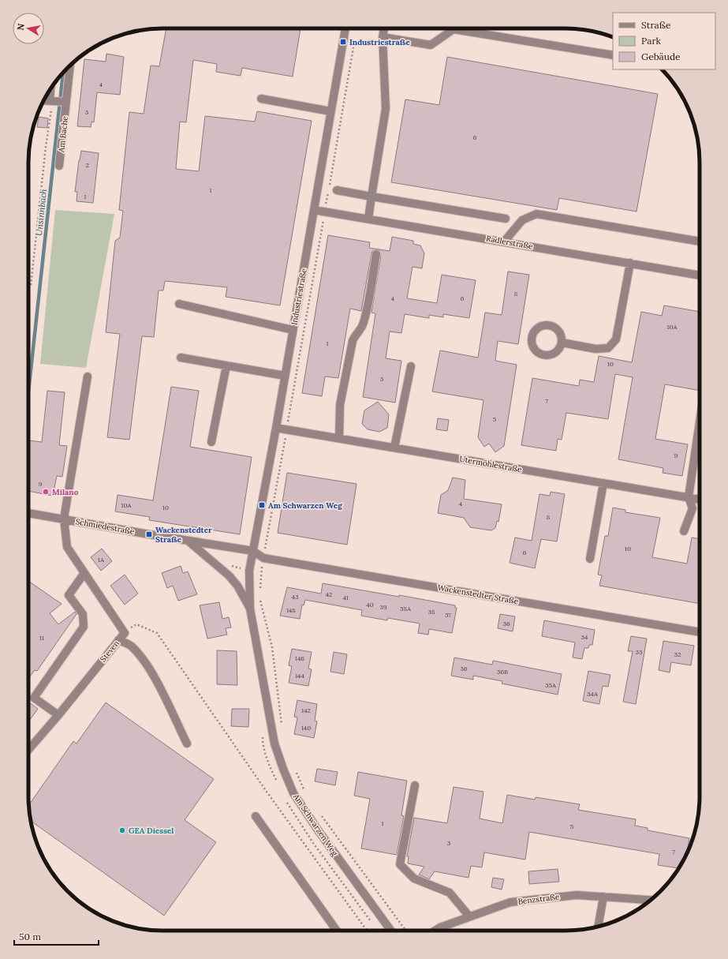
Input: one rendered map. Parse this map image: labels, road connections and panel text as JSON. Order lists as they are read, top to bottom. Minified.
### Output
{"streets":{"street":["Am Bache","Radlerstraße","Industriestraße","Utermöhlestraße","Schmiedestraße","Wackenstedter Straße","Steven","Am Schwarzen Weg","Benzstraße"]},"crossings":[["Radlerstraße","Industriestraße"],["Industriestraße","Utermöhlestraße"],["Industriestraße","Schmiedestraße"],["Industriestraße","Wackenstedter Straße"],["Industriestraße","Am Schwarzen Weg"],["Schmiedestraße","Wackenstedter Straße"],["Schmiedestraße","Steven"],["Schmiedestraße","Am Schwarzen Weg"],["Wackenstedter Straße","Am Schwarzen Weg"]],"water":["Unsinnbach"],"places":{"transit":["Industriestraße","Am Schwarzen Weg","Wackenstedter Straße"],"other":["Milano","GEA Diessel"]},"house_numbers":["4","3","6","2","1","1","8","4","6","10A","1","10","3","7","5","9","9","4","10A","10","8","10","6","1A","42","43","41","40","39","38A","148","38","37","36","34","11","33","32","146","36","36B","144","35A","34A","142","140","1","5","3","7"],"legend":["Straße","Park","Gebäude"],"scale_bar":"50 m","north":"left"}
